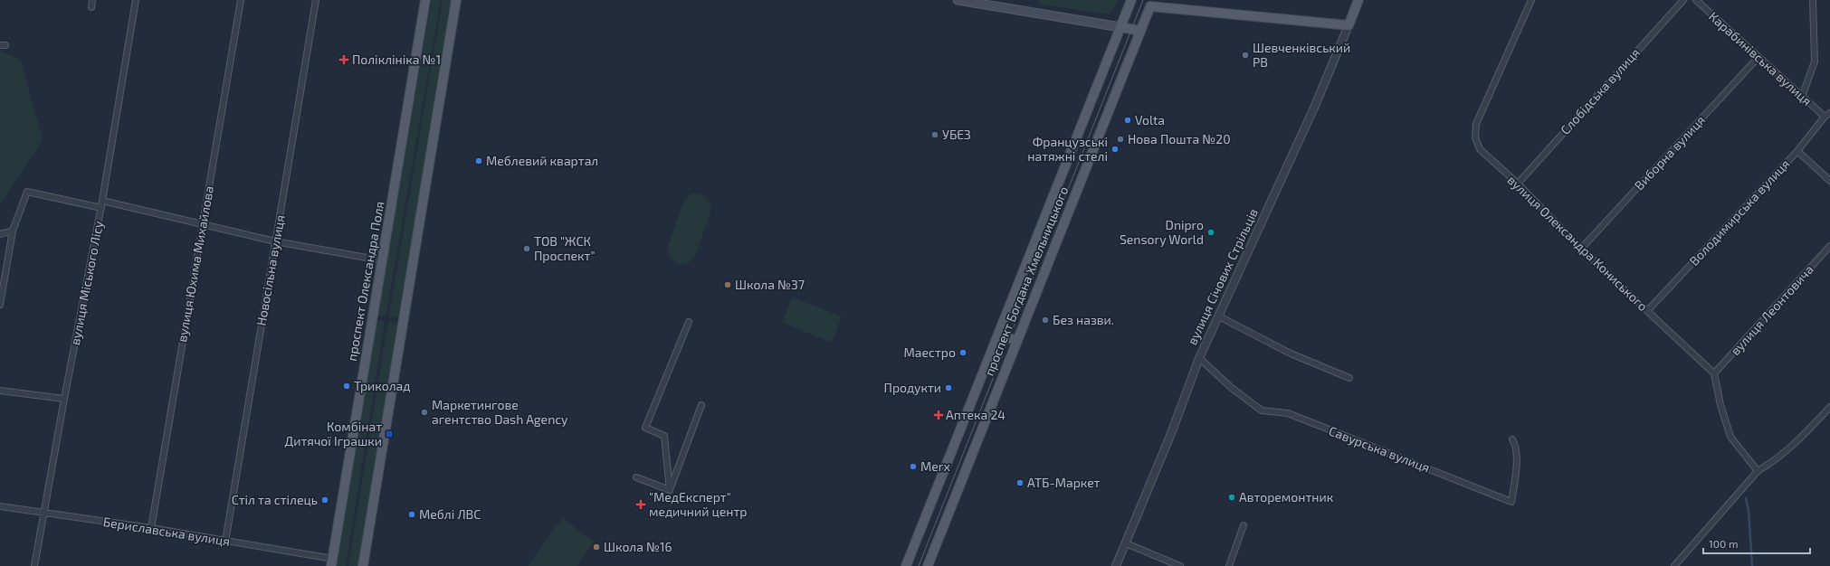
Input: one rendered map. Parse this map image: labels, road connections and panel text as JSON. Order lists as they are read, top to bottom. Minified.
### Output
{"streets":{"main road":["вулиця Січових Стрільців","проспект Олександра Поля","проспект Богдана Хмельницького"],"street":["Карабинівська вулиця","Слобідська вулиця","Виборна вулиця","Володимирська вулиця","вулиця Олександра Кониського","вулиця Юхима Михайлова","Новосільна вулиця","вулиця Міського Лісу","вулиця Леонтовича","Савурська вулиця","Бериславська вулиця"]},"crossings":[["Карабинівська вулиця","Виборна вулиця"],["Карабинівська вулиця","Володимирська вулиця"],["Слобідська вулиця","вулиця Олександра Кониського"],["Виборна вулиця","вулиця Олександра Кониського"],["Володимирська вулиця","вулиця Олександра Кониського"],["вулиця Олександра Кониського","вулиця Леонтовича"],["вулиця Юхима Михайлова","Бериславська вулиця"],["Новосільна вулиця","Бериславська вулиця"],["вулиця Січових Стрільців","Савурська вулиця"],["проспект Олександра Поля","Бериславська вулиця"],["вулиця Міського Лісу","Бериславська вулиця"]],"places":{"other":["Шевченківський РВ","Volta","УБЕЗ","Нова Пошта №20","Французські натяжні стелі","Меблевий квартал","Dnipro Sensory World","ТОВ \"ЖСК Проспект\"","Школа №37","Без назви.","Маестро","Триколад","Продукти","Маркетингове агентство Dash Agency","Merx","АТБ-Маркет","Авторемонтник","Стіл та стілець","Меблі ЛВС","Школа №16"],"health":["Поліклініка №1","Аптека 24","\"МедЕксперт\" медичний центр"],"transit":["Комбінат Дитячої Іграшки"]},"scale_bar":"100 m"}
